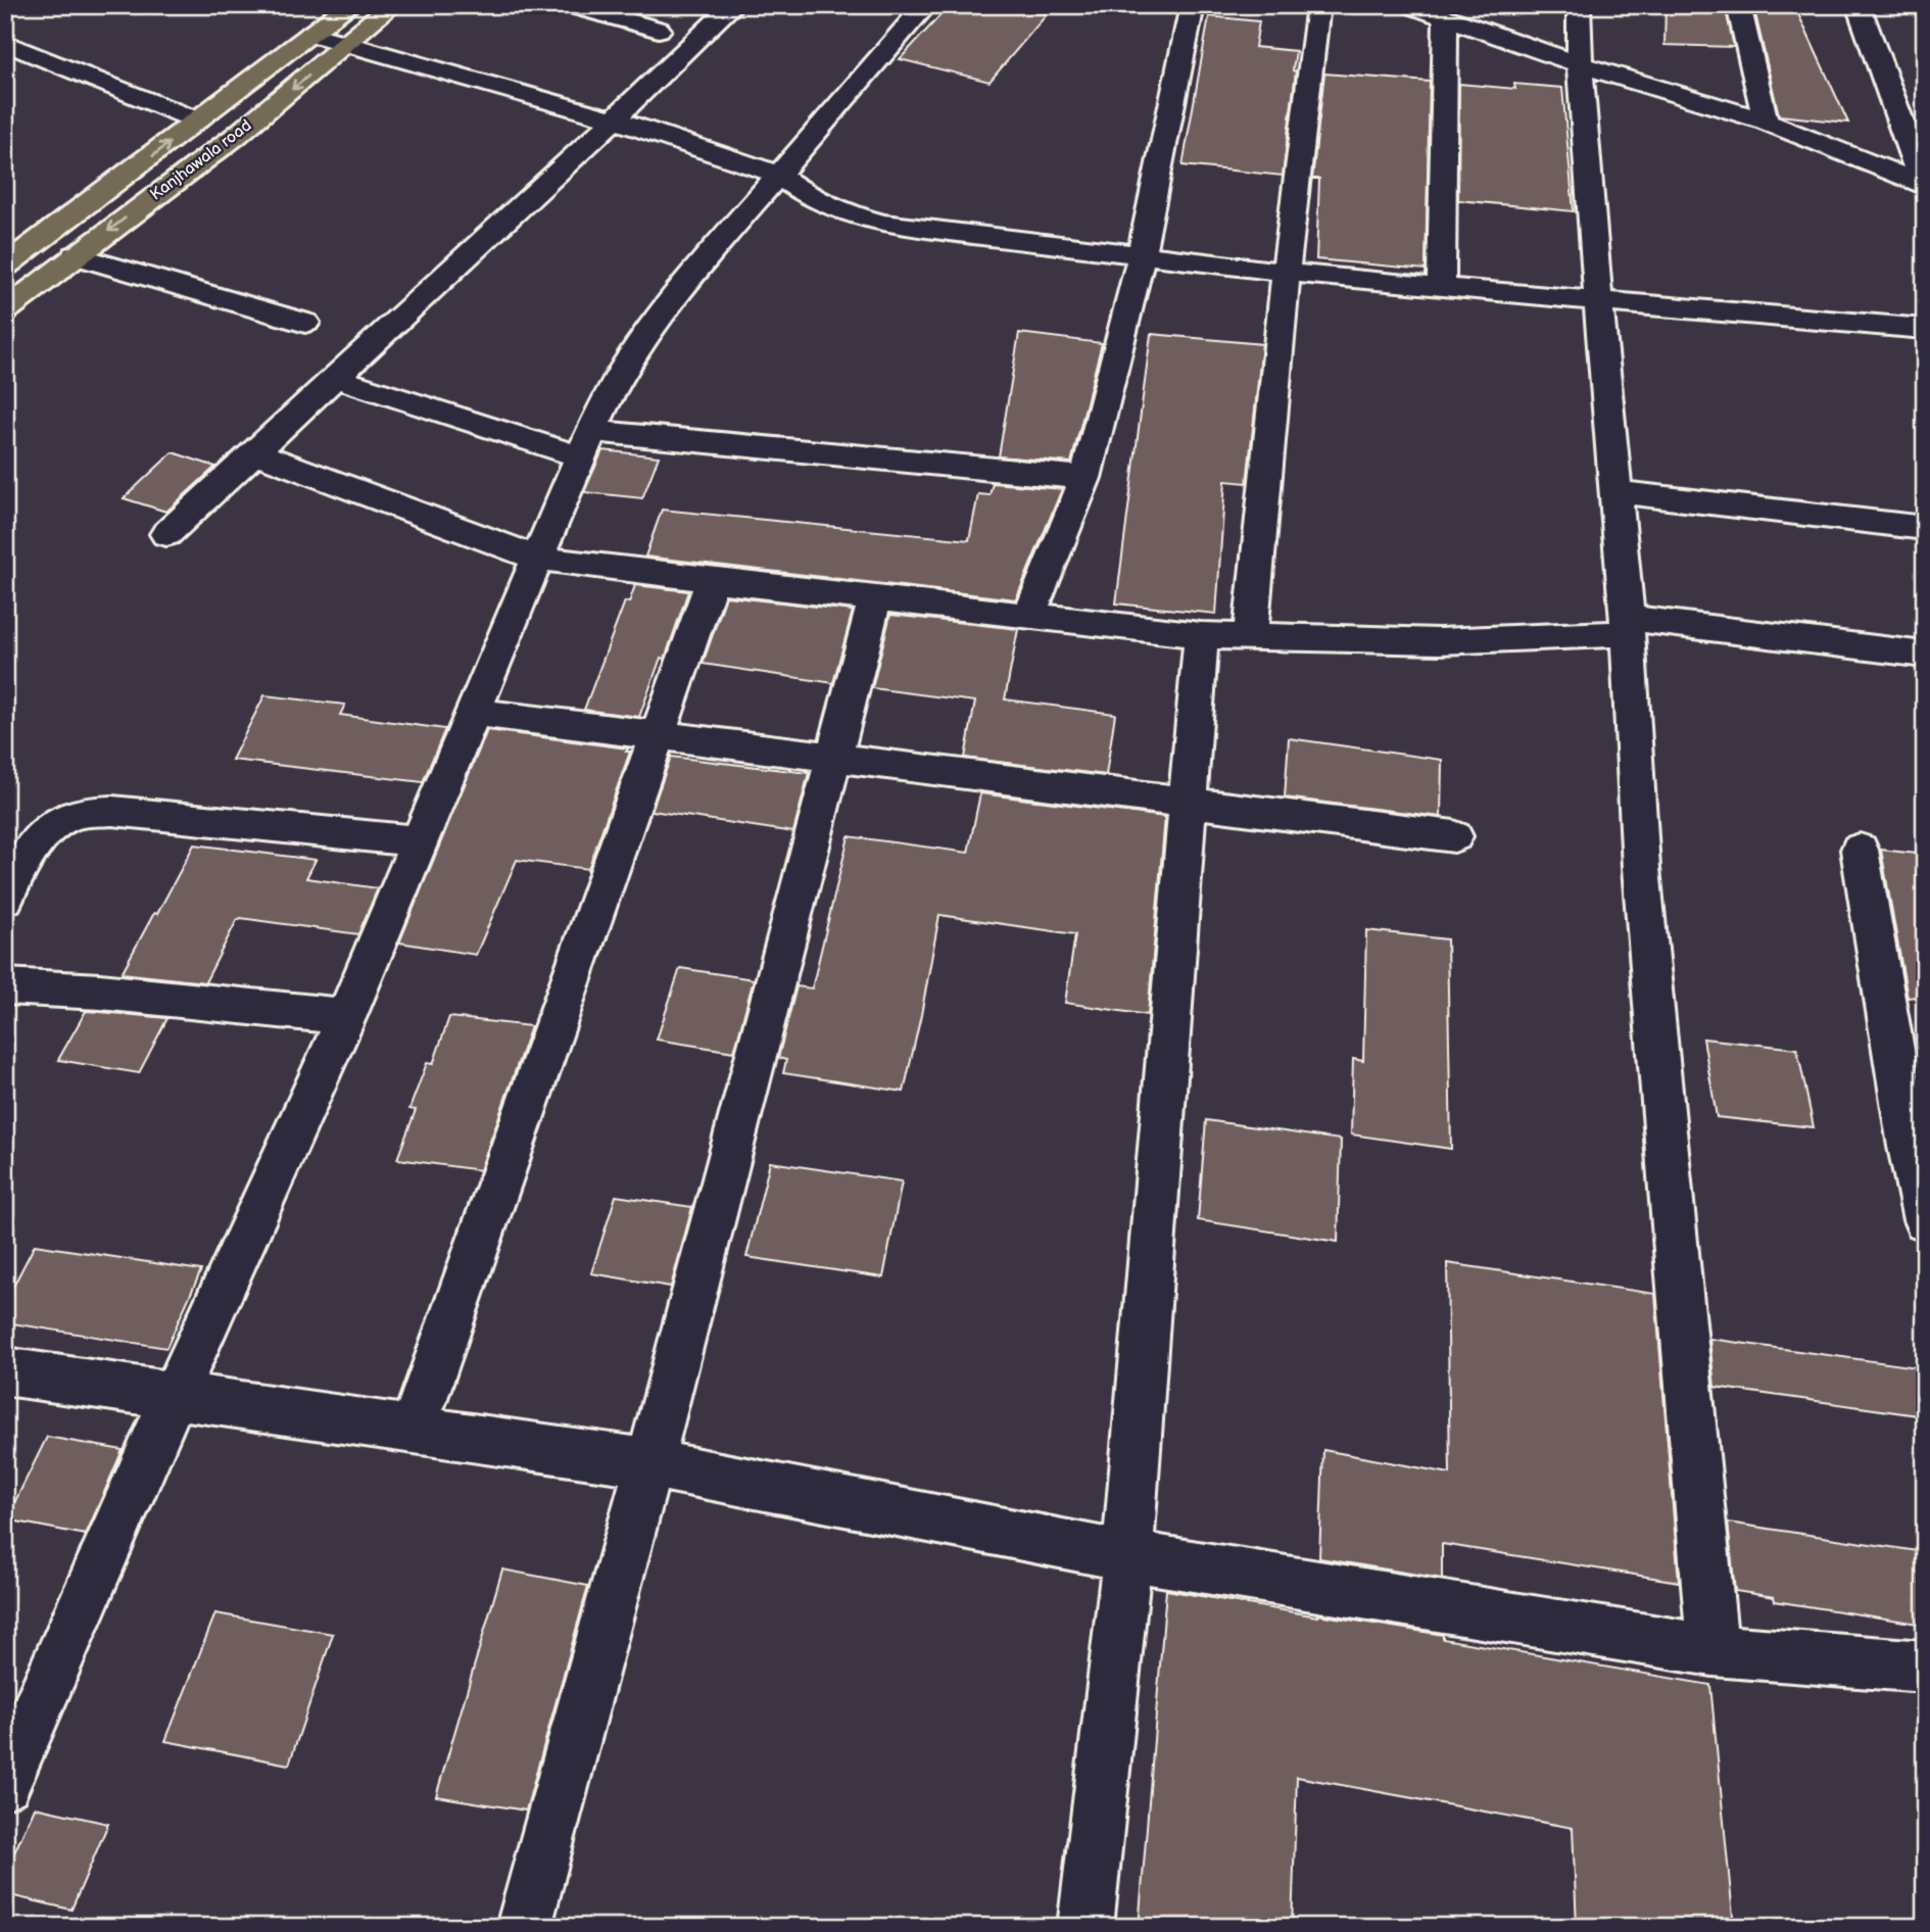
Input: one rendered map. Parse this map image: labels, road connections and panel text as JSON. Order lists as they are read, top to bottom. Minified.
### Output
{"streets":{"main road":["Kanjhawala road"]}}
